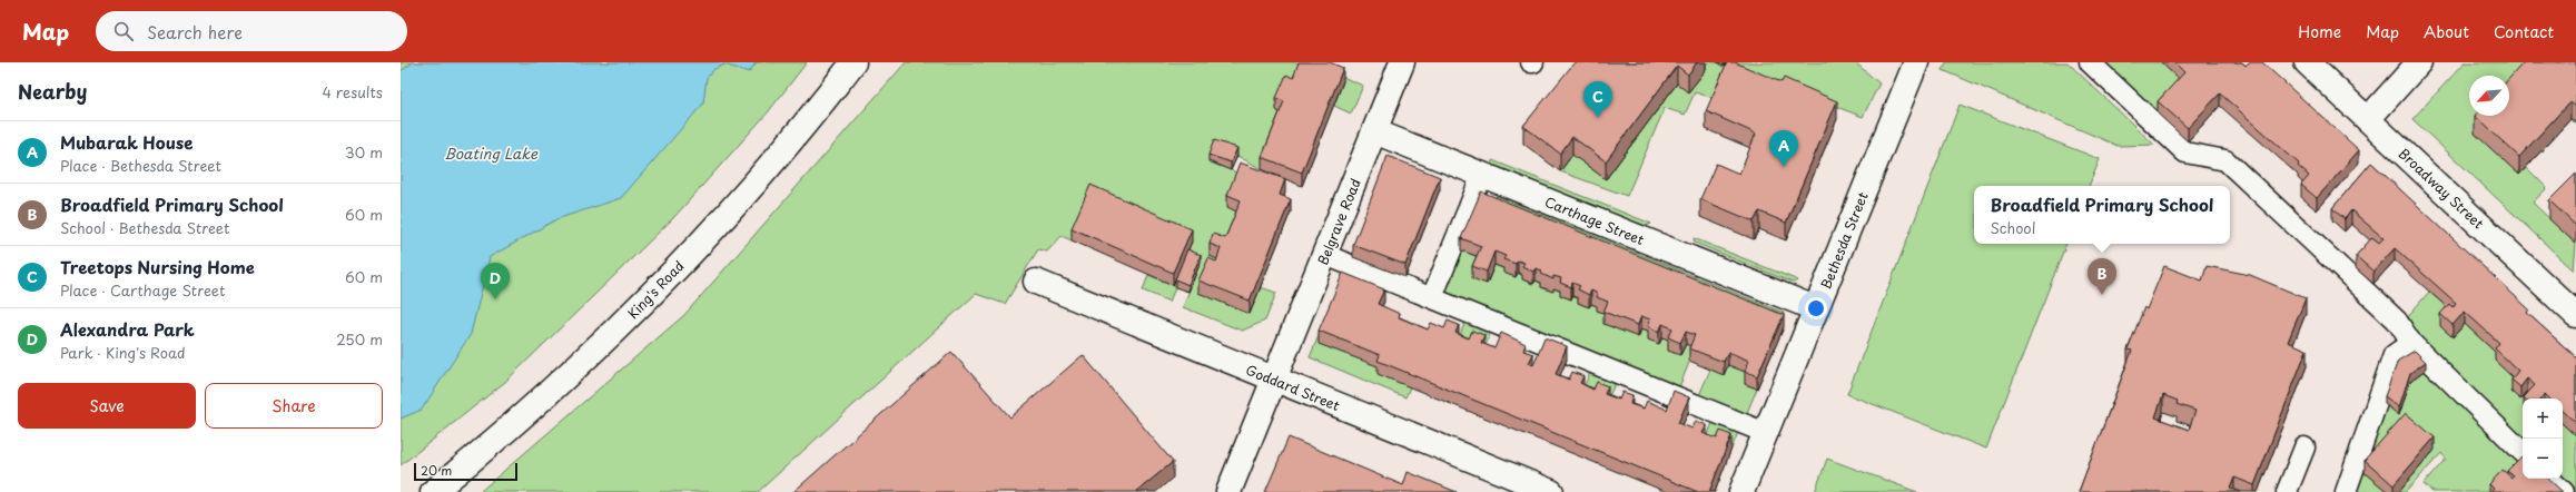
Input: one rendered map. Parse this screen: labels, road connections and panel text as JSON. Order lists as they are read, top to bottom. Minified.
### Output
{"streets":{"street":["Broadway Street","Carthage Street","Belgrave Road","Bethesda Street","King's Road","Goddard Street"]},"crossings":[["Carthage Street","Belgrave Road"],["Carthage Street","Bethesda Street"],["Belgrave Road","Goddard Street"]],"water":["Boating Lake"],"scale_bar":"20 m","north":"bottom left","page":{"header":"Map","search":"Search here","nav":["Home","Map","About","Contact"],"heading":["Nearby","4 results"],"pins":["C","A","B","D"],"list":[{"mark":"A","name":"Mubarak House","note":"Place · Bethesda Street","value":"30 m"},{"mark":"B","name":"Broadfield Primary School","note":"School · Bethesda Street","value":"60 m"},{"mark":"C","name":"Treetops Nursing Home","note":"Place · Carthage Street","value":"60 m"},{"mark":"D","name":"Alexandra Park","note":"Park · King's Road","value":"250 m"}],"popup":["Broadfield Primary School","School"],"buttons":["Save","Share"],"map_buttons":["+","−"],"scale":"20 m"}}
